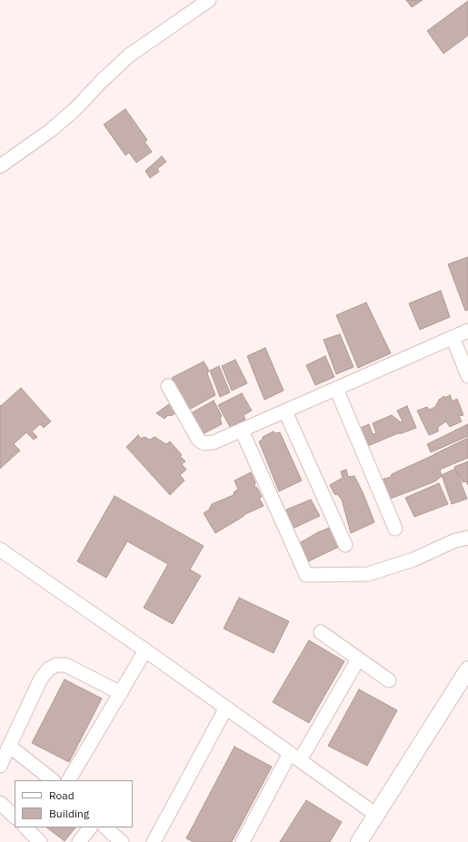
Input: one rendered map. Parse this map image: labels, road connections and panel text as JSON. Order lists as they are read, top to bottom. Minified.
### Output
{"legend":["Road","Building"]}
